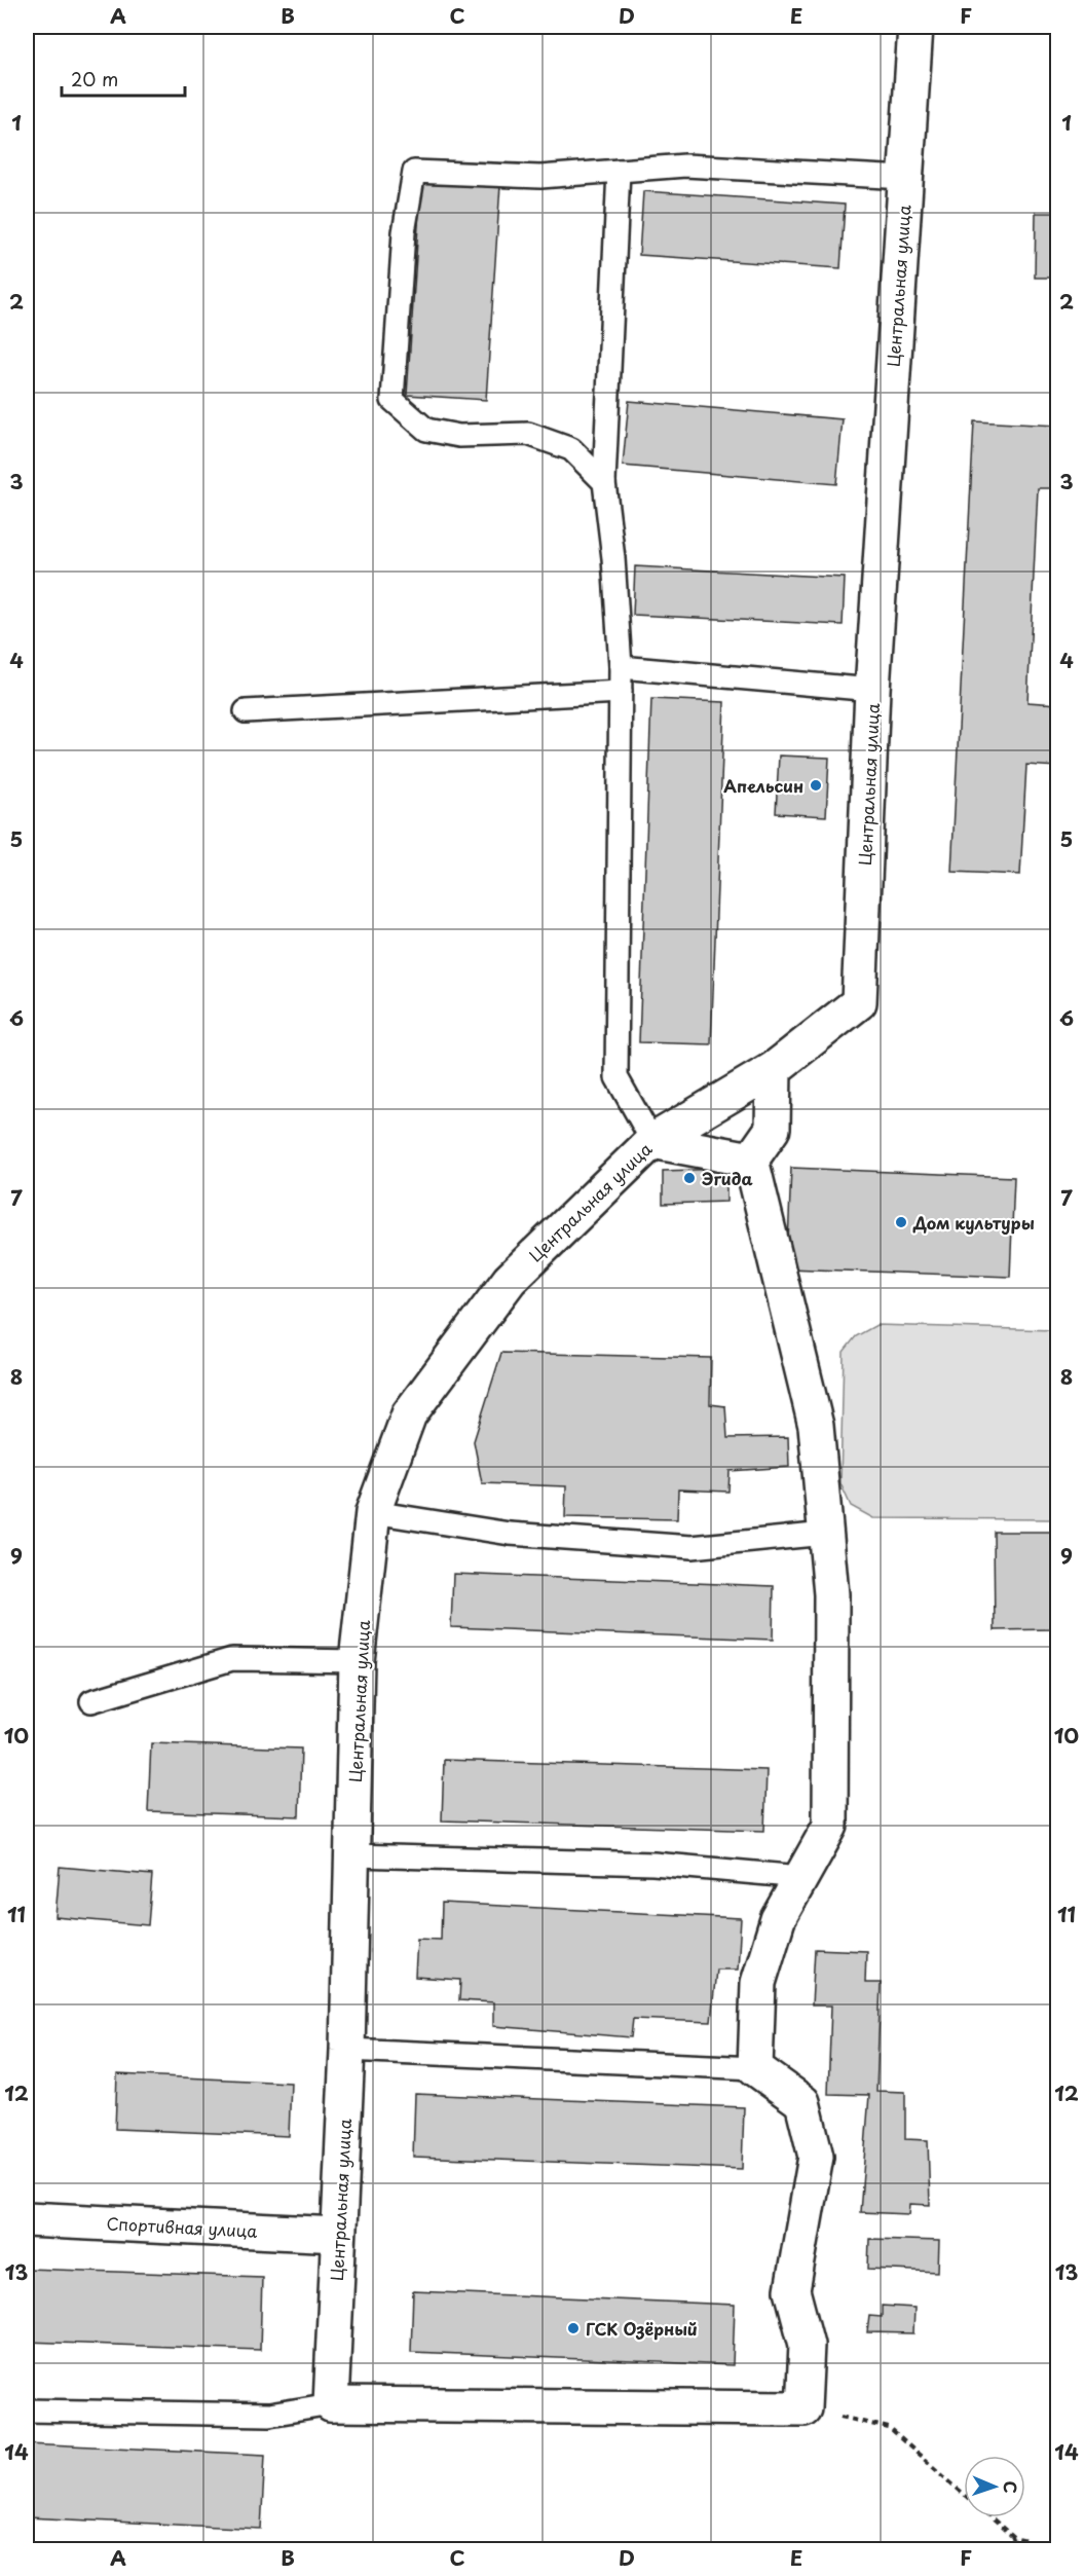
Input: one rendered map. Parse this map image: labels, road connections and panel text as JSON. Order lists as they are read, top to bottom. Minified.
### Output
{"streets":{"street":["Центральная улица","Спортивная улица"]},"crossings":[["Центральная улица","Спортивная улица"]],"places":["Апельсин","Эгида","Дом культуры","ГСК Озёрный"],"scale_bar":"20 m","north":"right","grid":{"columns":["A","B","C","D","E","F"],"rows":["1","2","3","4","5","6","7","8","9","10","11","12","13","14"]}}
